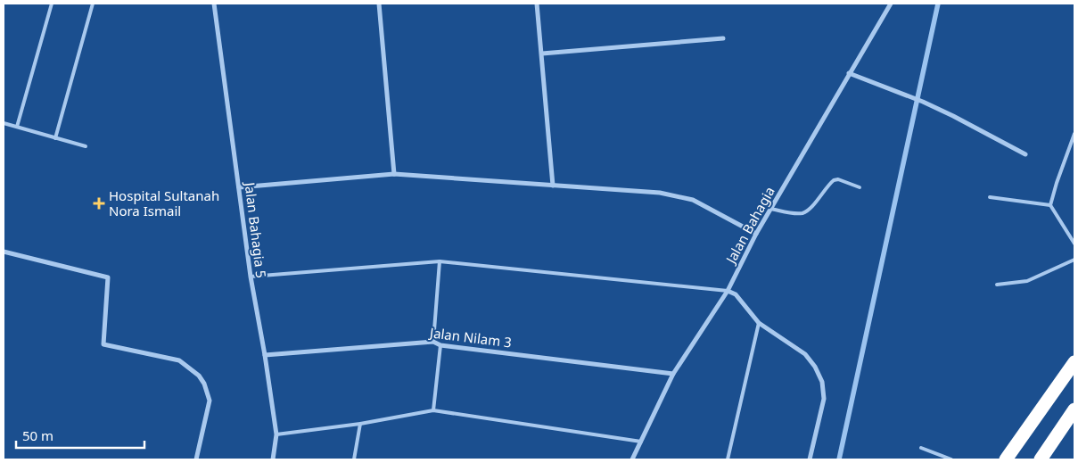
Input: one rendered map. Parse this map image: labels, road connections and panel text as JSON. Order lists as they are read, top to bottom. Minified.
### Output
{"streets":{"street":["Jalan Bahagia","Jalan Bahagia 5","Jalan Nilam 3"]},"crossings":[["Jalan Bahagia","Jalan Nilam 3"],["Jalan Bahagia 5","Jalan Nilam 3"]],"places":{"health":["Hospital Sultanah Nora Ismail"]},"scale_bar":"50 m"}
